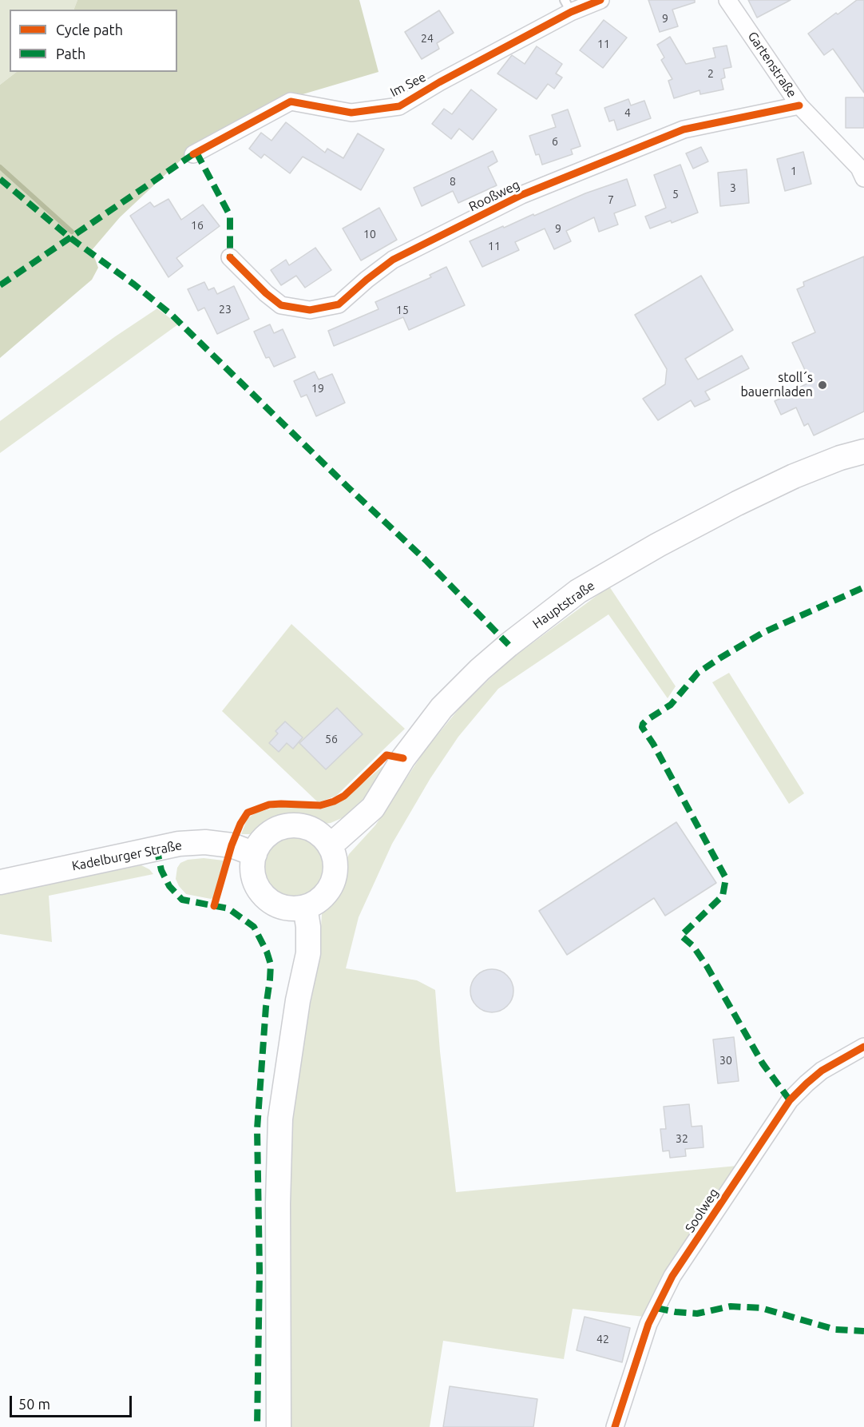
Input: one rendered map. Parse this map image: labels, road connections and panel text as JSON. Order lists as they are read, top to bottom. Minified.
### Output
{"streets":{"main road":["Hauptstraße","Kadelburger Straße"],"street":["Gartenstraße","Im See","Rooßweg","Soolweg"]},"crossings":[["Gartenstraße","Rooßweg"],["Hauptstraße","Kadelburger Straße"]],"places":["stoll´s bauernladen"],"house_numbers":["9","24","11","2","4","6","1","8","3","5","7","16","9","10","11","23","15","19","56","30","32","42"],"legend":["Cycle path","Path"],"scale_bar":"50 m"}
